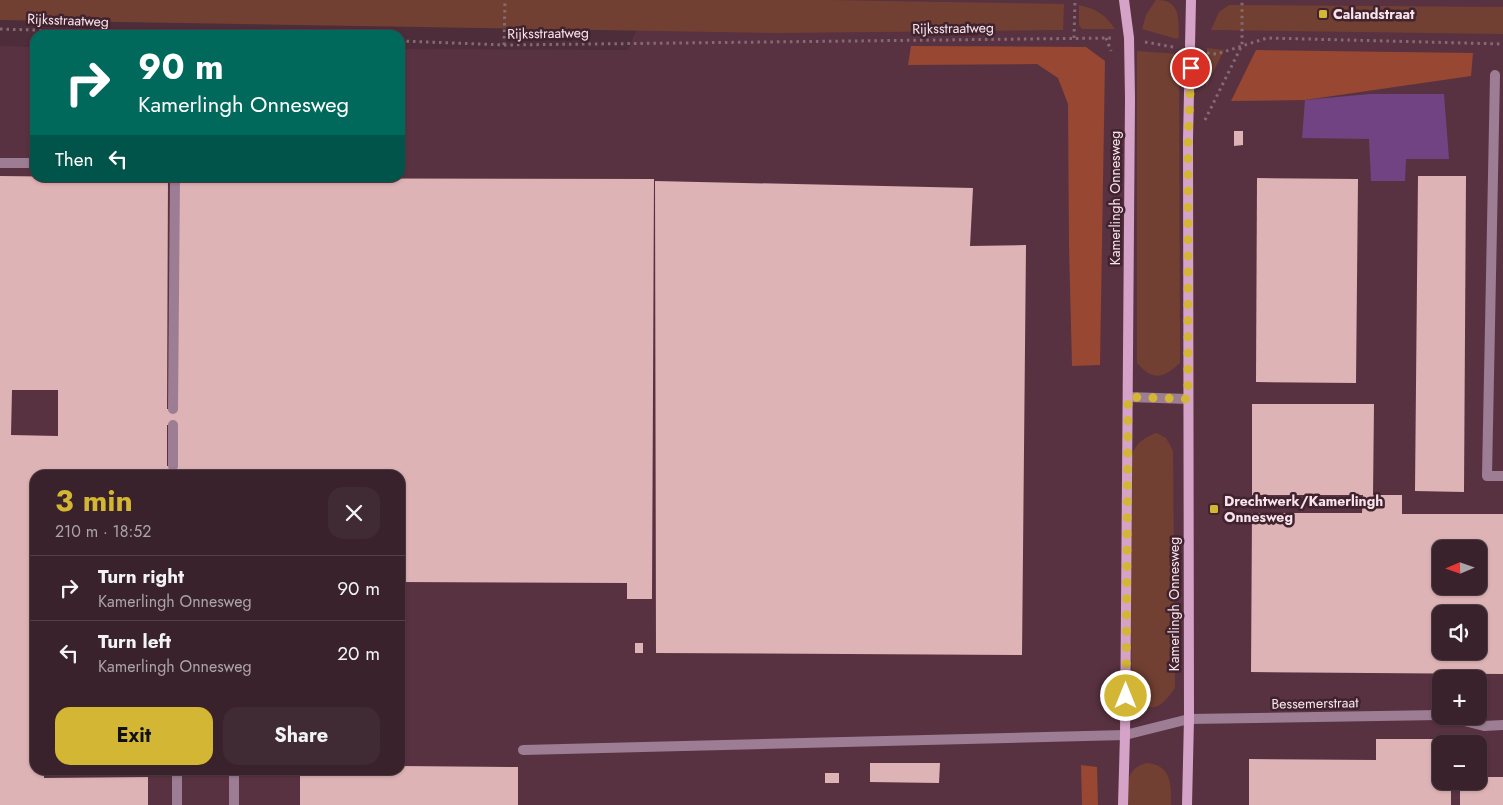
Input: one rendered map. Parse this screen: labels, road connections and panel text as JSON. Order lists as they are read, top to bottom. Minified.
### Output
{"streets":{"street":["Kamerlingh Onnesweg","Bessemerstraat"],"path":["Rijksstraatweg"]},"crossings":[["Rijksstraatweg","Kamerlingh Onnesweg"],["Kamerlingh Onnesweg","Bessemerstraat"]],"places":{"transit":["Calandstraat","Drechtwerk/Kamerlingh Onnesweg"]},"north":"left","page":{"turn":["90 m","Kamerlingh Onnesweg"],"then":"Then","heading":["3 min","210 m · 18:52"],"map_buttons":["+","−"],"list":[{"name":"Turn right","note":"Kamerlingh Onnesweg","value":"90 m"},{"name":"Turn left","note":"Kamerlingh Onnesweg","value":"20 m"}],"buttons":["Exit","Share"]}}
